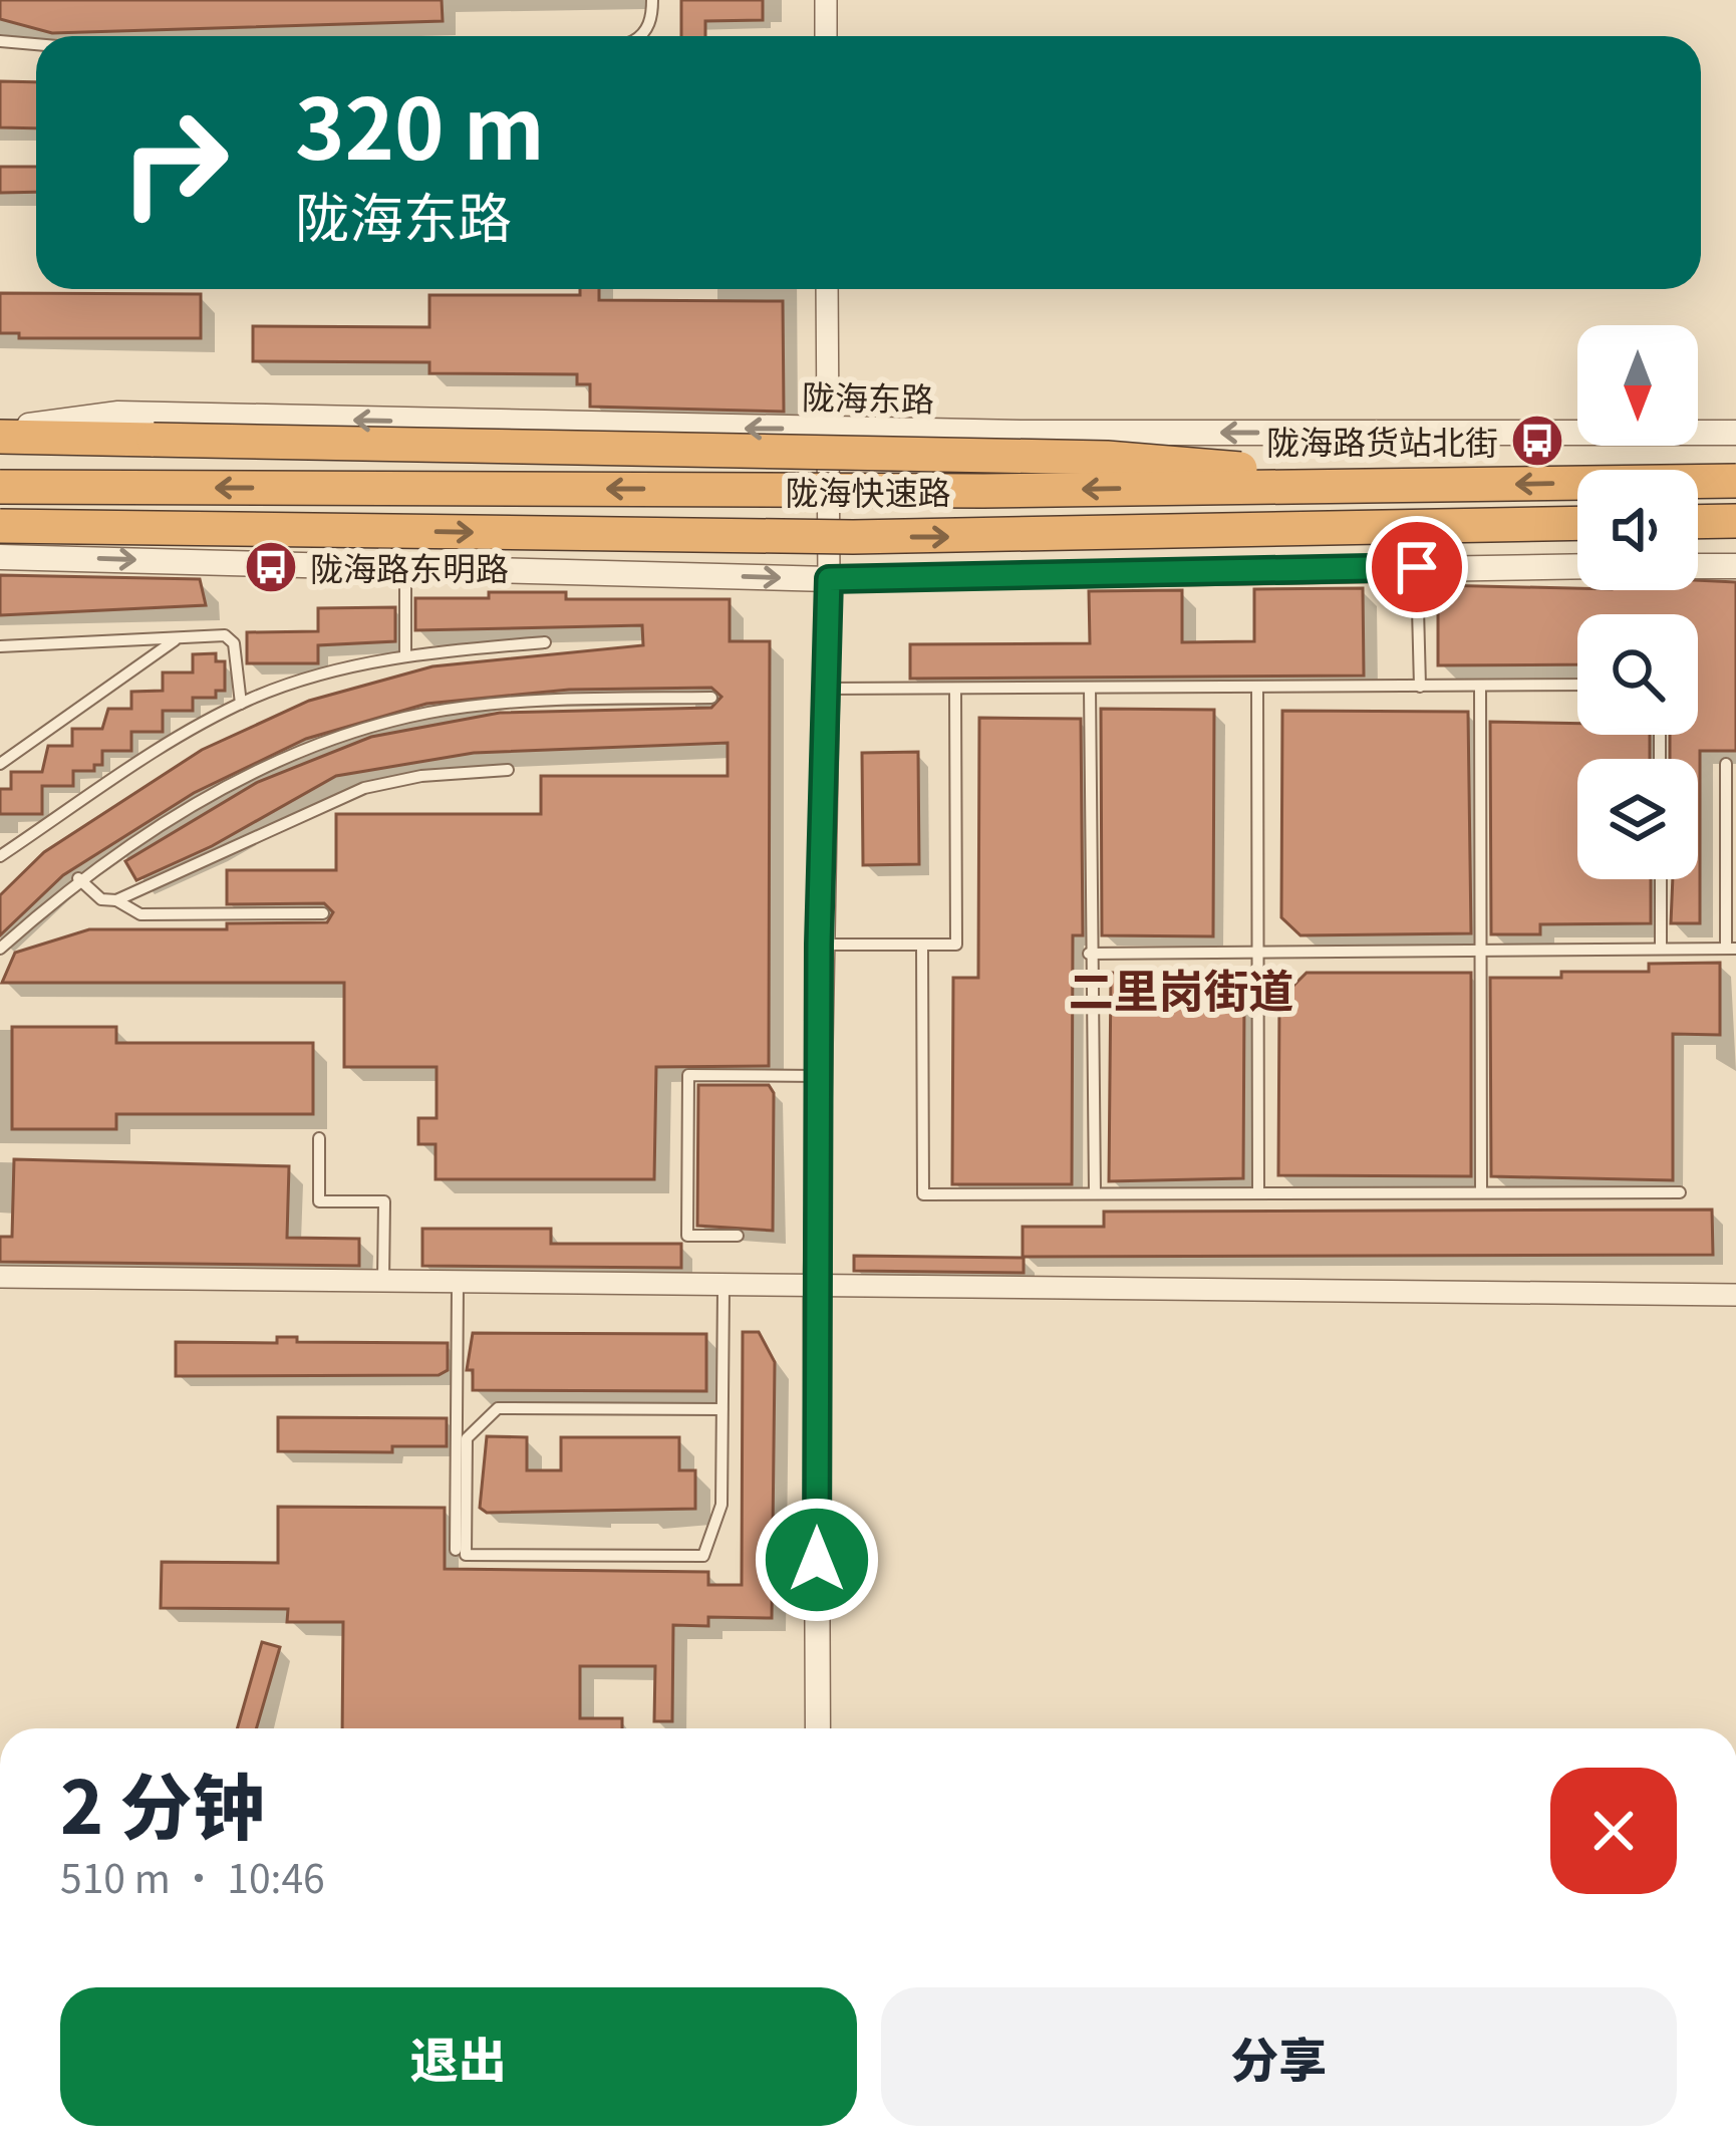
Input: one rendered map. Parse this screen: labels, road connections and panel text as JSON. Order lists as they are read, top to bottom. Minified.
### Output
{"streets":{"highway":["陇海快速路"],"street":["陇海东路"]},"districts":["二里岗街道"],"places":{"bus stop":["陇海路货站北街","陇海路东明路"]},"north":"bottom","page":{"turn":["320 m","陇海东路"],"heading":["2 分钟","510 m · 10:46"],"buttons":["退出","分享"]}}
